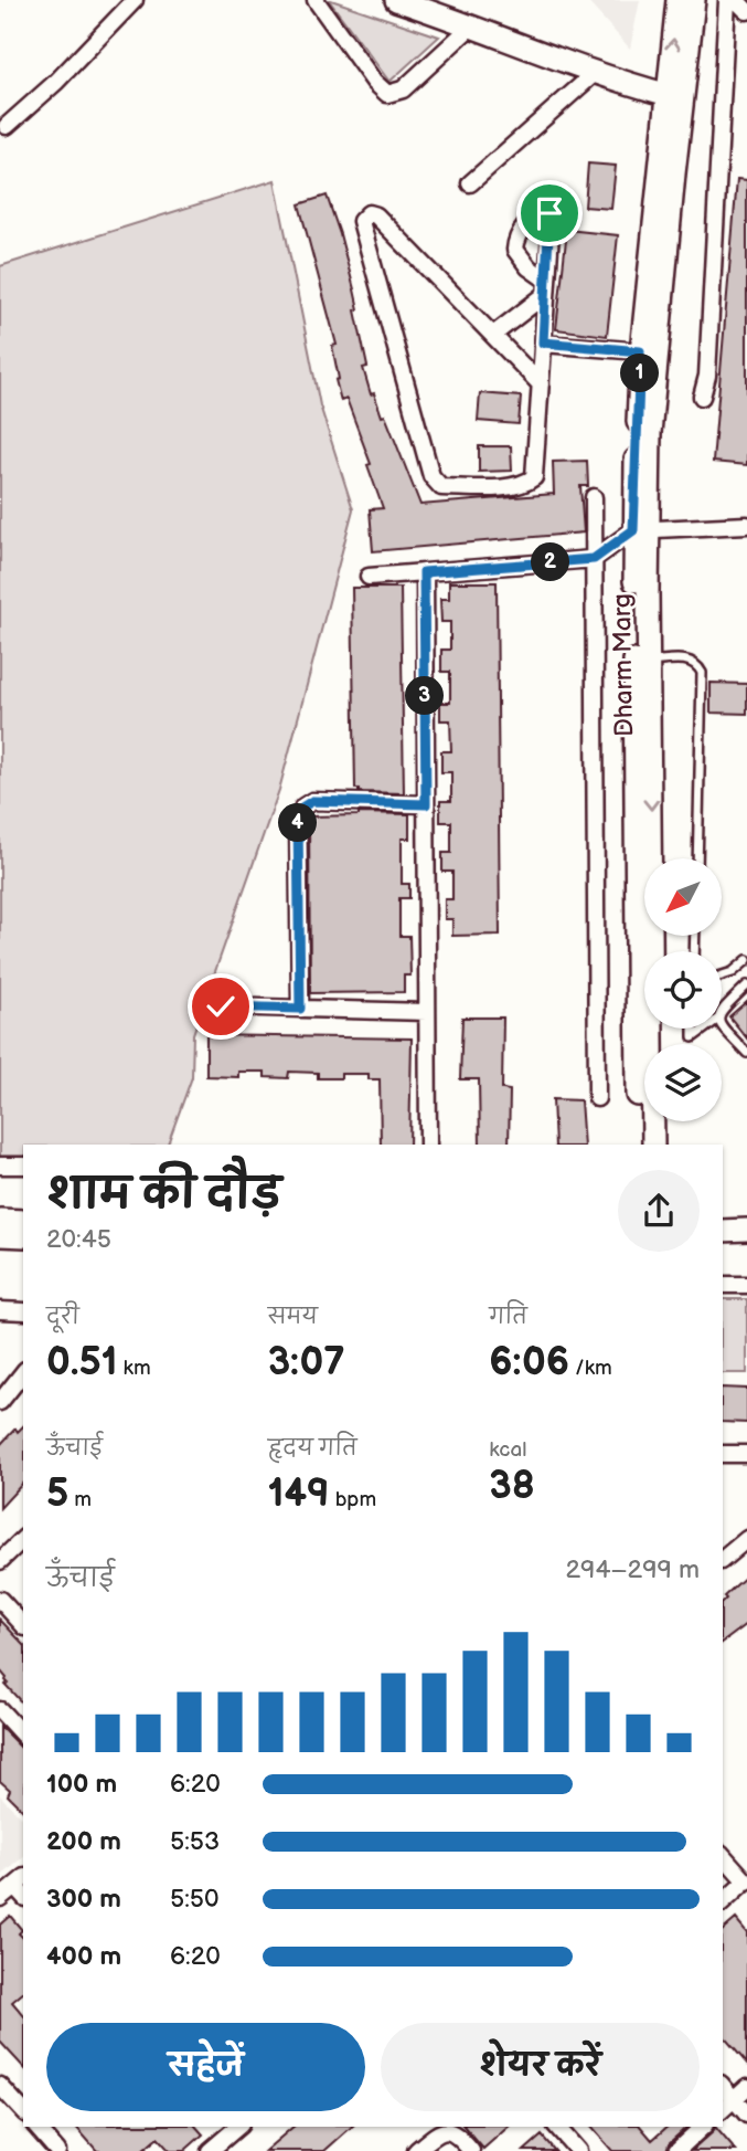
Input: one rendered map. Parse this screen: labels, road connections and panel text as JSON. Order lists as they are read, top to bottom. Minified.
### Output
{"streets":{"main road":["Dharm Marg"]},"north":"bottom left","page":{"pins":["1","2","3","4"],"heading":["शाम की दौड़","20:45"],"stats":[["दूरी","0.51 km"],["समय","3:07"],["गति","6:06 /km"],["ऊँचाई","5 m"],["हृदय गति","149 bpm"],["kcal","38"]],"chart":["ऊँचाई","294–299 m"],"list":[{"name":"100 m","note":"6:20"},{"name":"200 m","note":"5:53"},{"name":"300 m","note":"5:50"},{"name":"400 m","note":"6:20"}],"buttons":["सहेजें","शेयर करें"]}}
